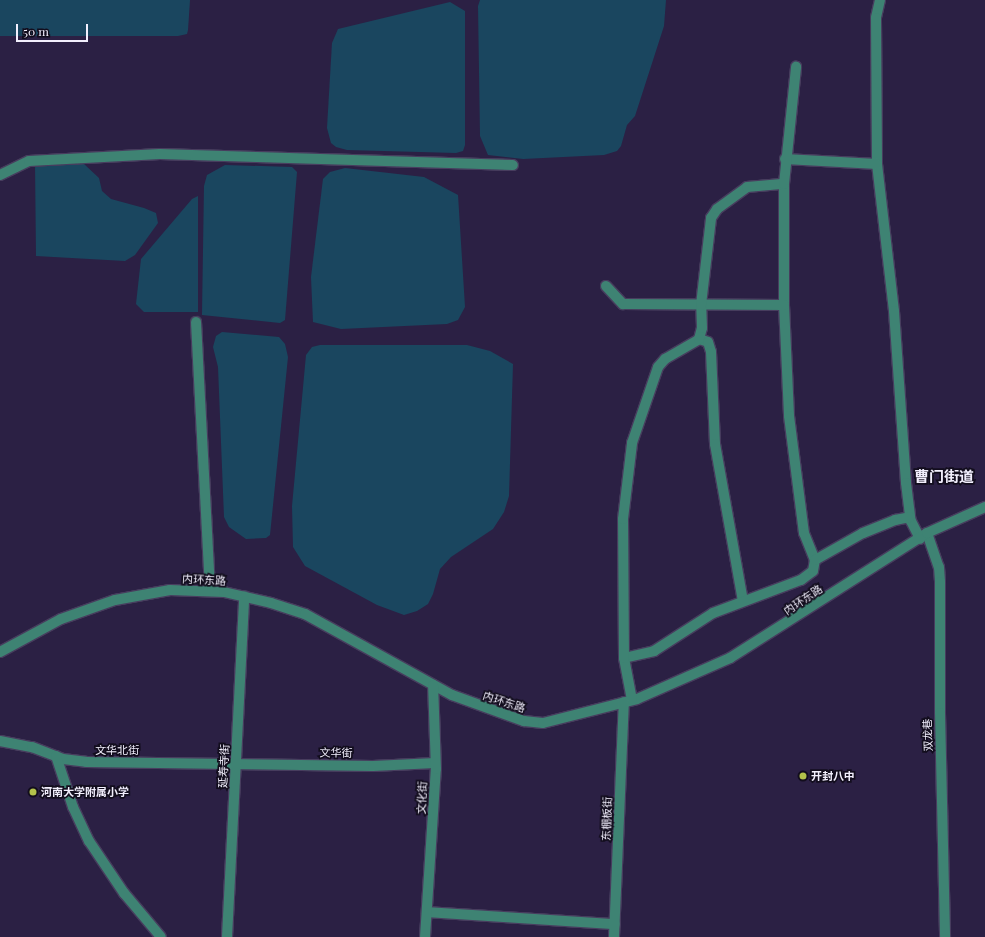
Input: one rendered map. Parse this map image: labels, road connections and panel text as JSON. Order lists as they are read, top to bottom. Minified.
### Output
{"streets":{"street":["内环东路","双龙巷","文华北街","文华街","延寿寺街","文化街","东棚板街"]},"crossings":[["内环东路","双龙巷"],["内环东路","延寿寺街"],["内环东路","文化街"],["内环东路","东棚板街"],["文华北街","文华街"],["文华北街","延寿寺街"],["文华街","延寿寺街"],["文华街","文化街"]],"districts":["曹门街道"],"places":["开封八中","河南大学附属小学"],"scale_bar":"50 m"}
